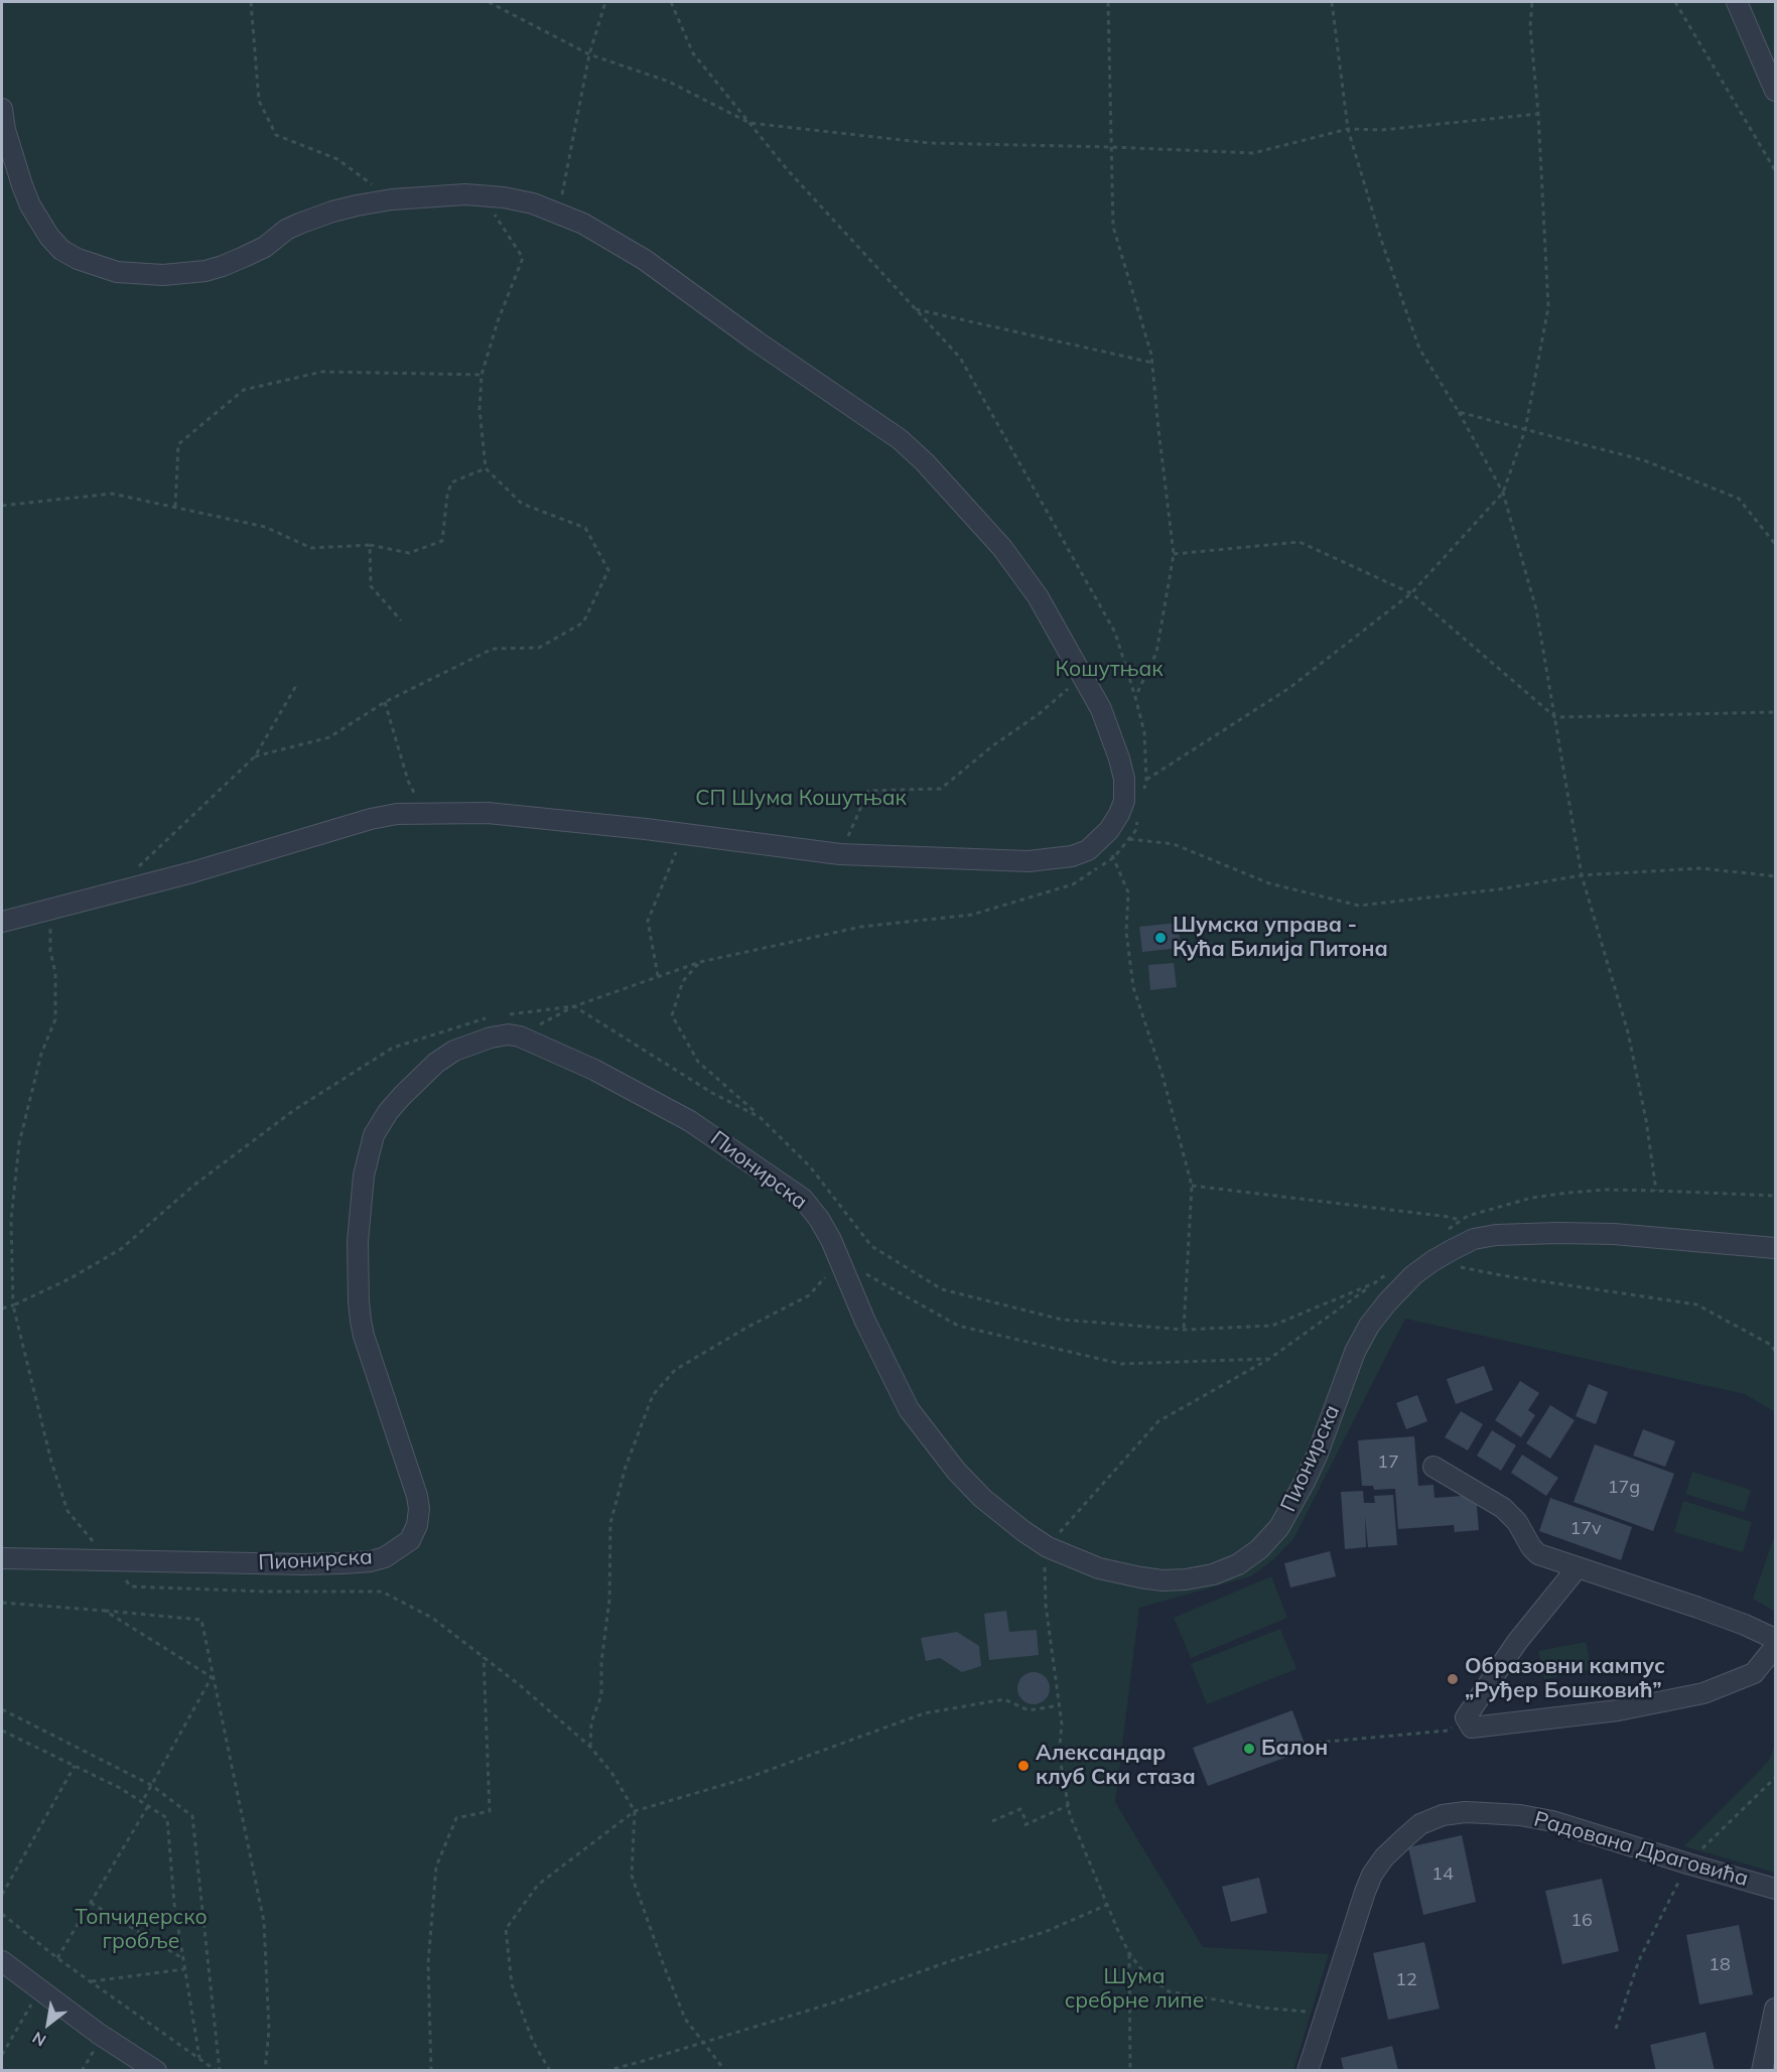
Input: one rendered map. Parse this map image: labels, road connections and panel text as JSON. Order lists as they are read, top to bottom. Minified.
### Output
{"streets":{"street":["Пионирска","Радована Драговића"]},"parks":["Кошутњак","СП Шума Кошутњак","Топчидерско гробље","Шума сребрне липе"],"places":["Шумска управа - Кућа Билија Питона","Образовни кампус „Руђер Бошковић”","Балон","Александар клуб Ски стаза"],"house_numbers":["17","17g","17v","14","16","18","12"],"north":"bottom left"}
